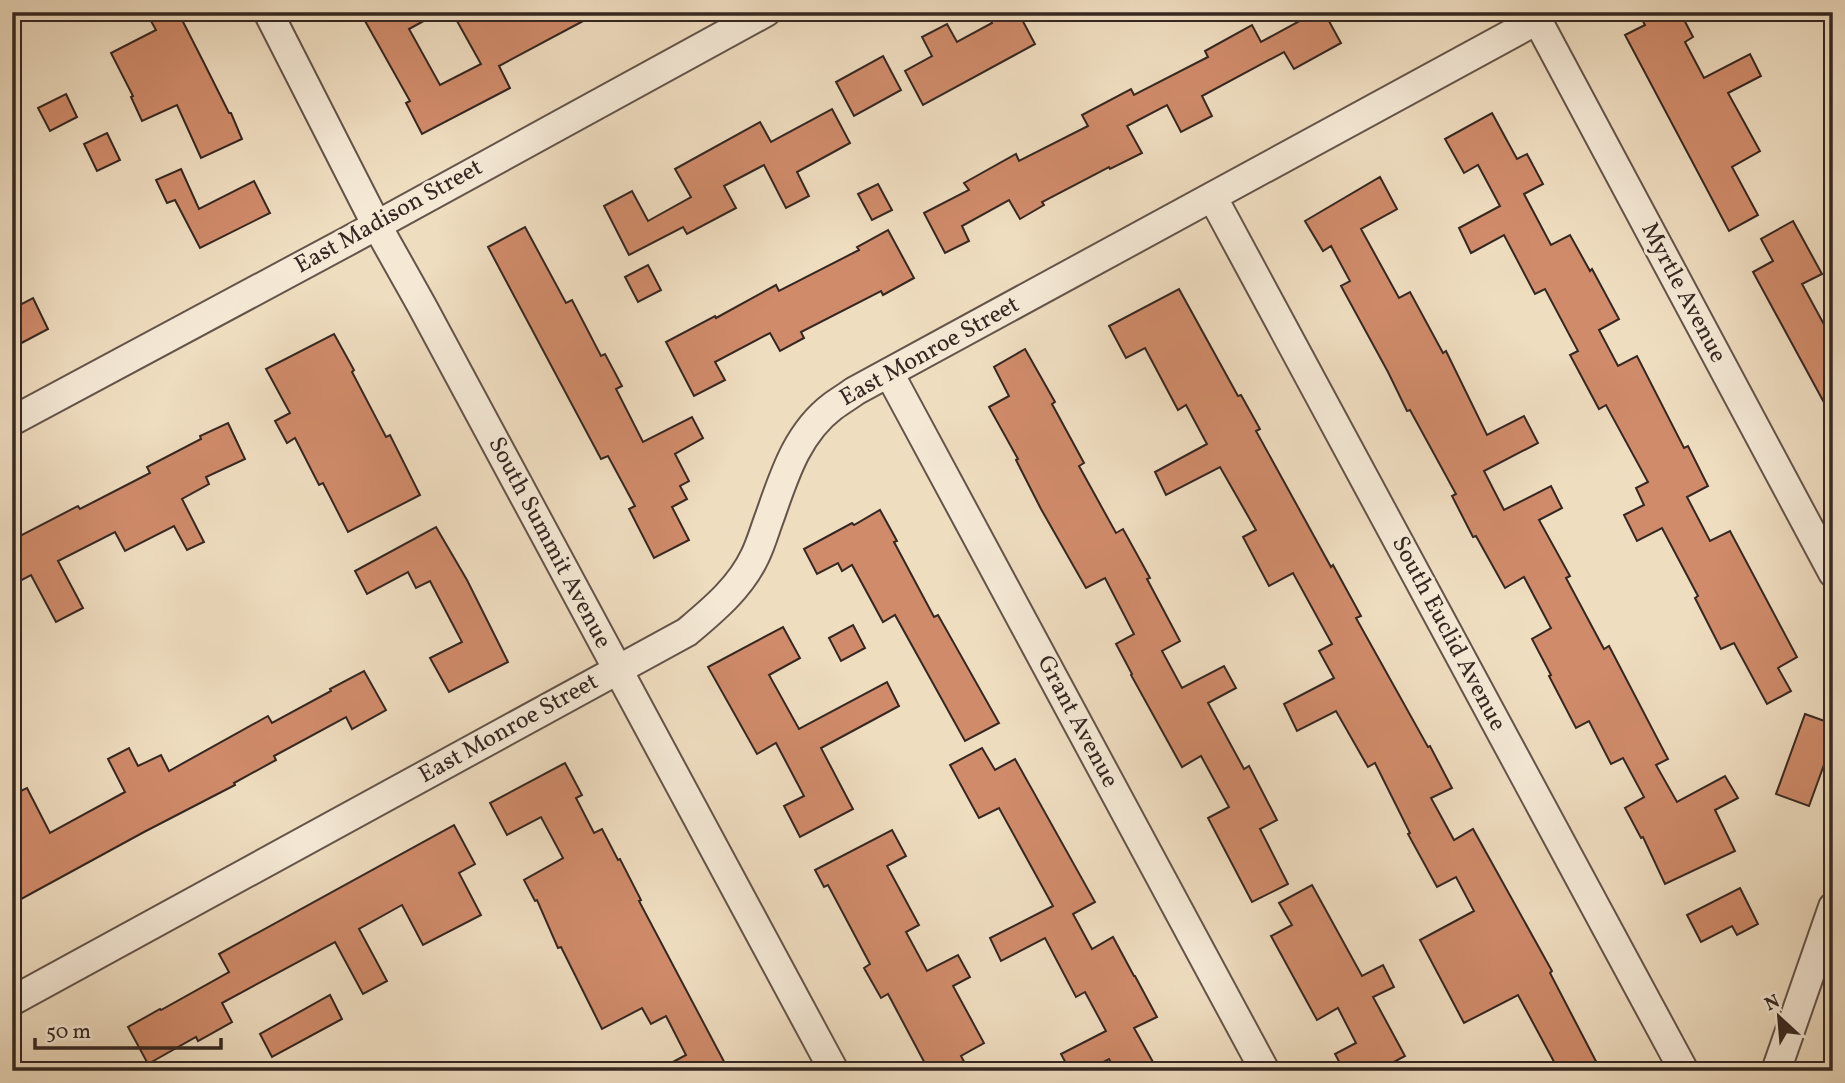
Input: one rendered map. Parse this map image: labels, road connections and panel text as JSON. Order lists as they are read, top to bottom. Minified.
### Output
{"streets":{"street":["East Madison Street","Myrtle Avenue","East Monroe Street","South Summit Avenue","South Euclid Avenue","Grant Avenue"]},"crossings":[["East Madison Street","South Summit Avenue"],["Myrtle Avenue","East Monroe Street"],["East Monroe Street","South Summit Avenue"],["East Monroe Street","South Euclid Avenue"],["East Monroe Street","Grant Avenue"]],"scale_bar":"50 m","north":"top left"}
